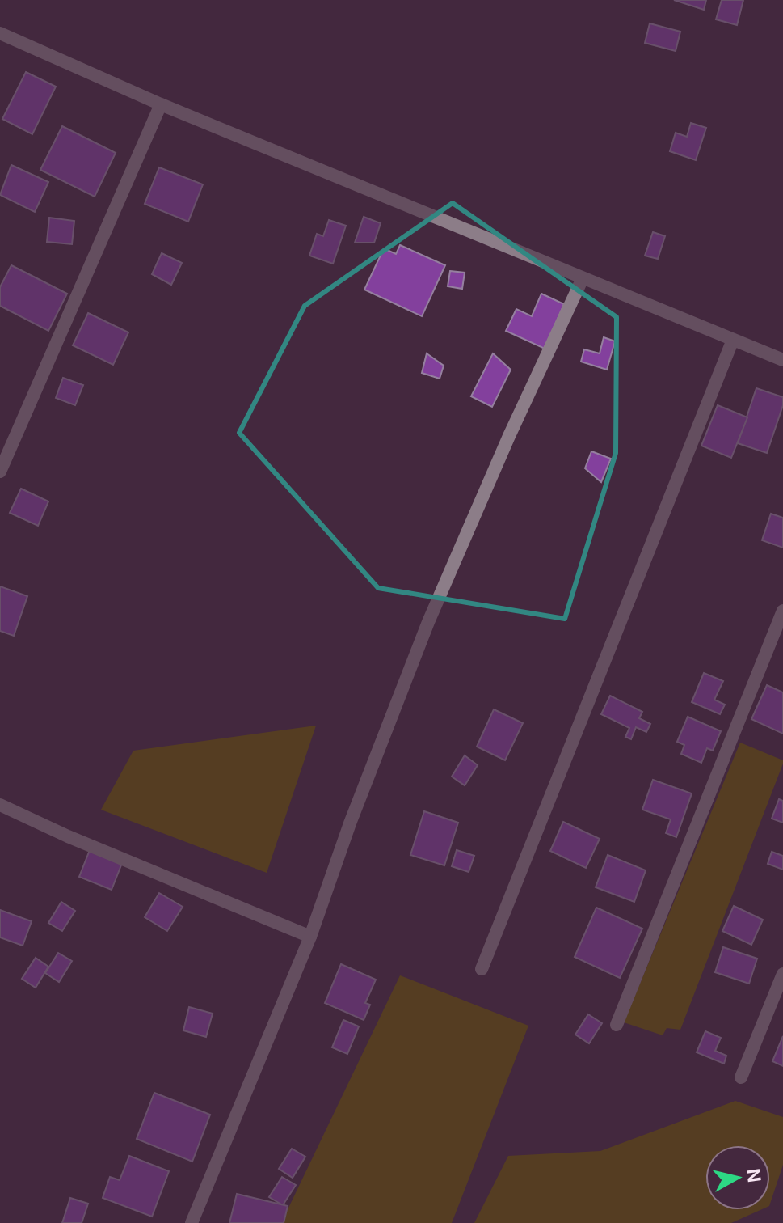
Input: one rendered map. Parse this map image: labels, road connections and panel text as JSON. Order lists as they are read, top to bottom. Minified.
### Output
{"north":"right"}
